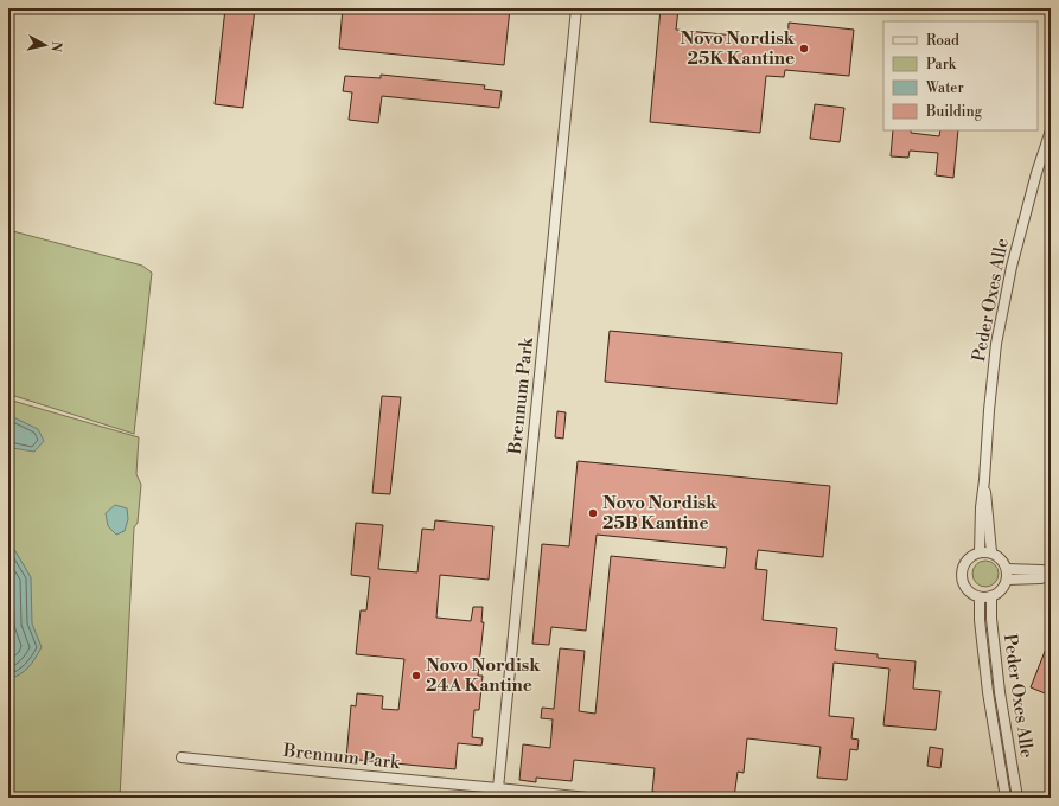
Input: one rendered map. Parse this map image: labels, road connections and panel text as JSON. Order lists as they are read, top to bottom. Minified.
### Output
{"streets":{"street":["Peder Oxes Alle","Brennum Park"]},"places":["Novo Nordisk 25K Kantine","Novo Nordisk 25B Kantine","Novo Nordisk 24A Kantine"],"legend":["Road","Park","Water","Building"],"north":"right"}
